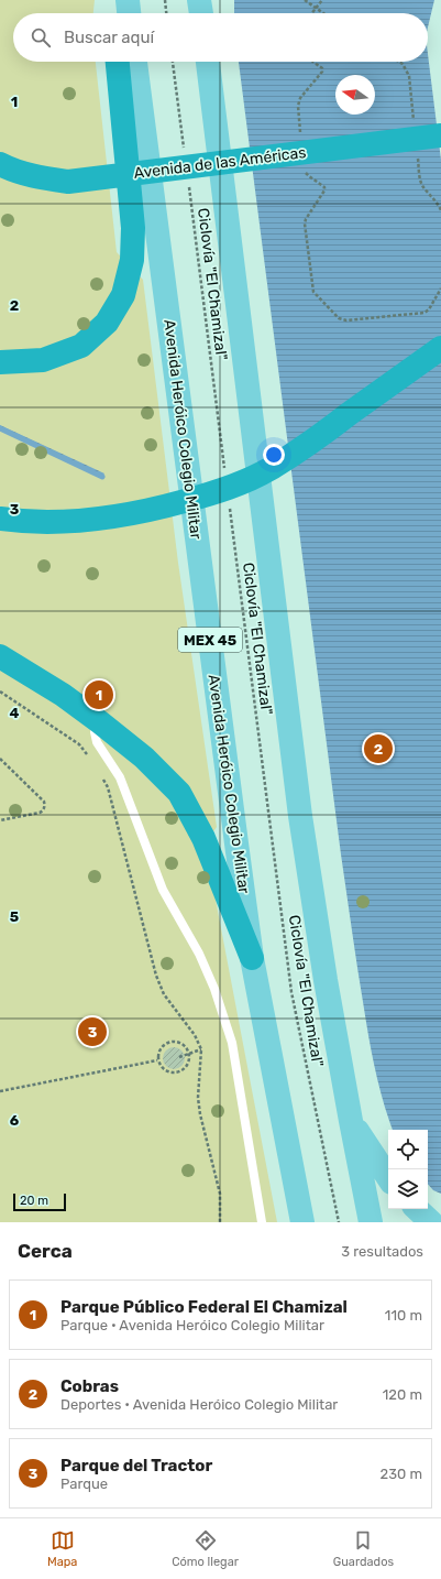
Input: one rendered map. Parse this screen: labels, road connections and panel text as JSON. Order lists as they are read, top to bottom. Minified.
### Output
{"streets":{"highway":["Avenida de las Américas"],"main road":["Avenida Heróico Colegio Militar","MEX 45"],"path":["Ciclovía \"El Chamizal\""]},"scale_bar":"20 m","north":"left","page":{"search":"Buscar aquí","pins":["1","2","3"],"scale":"20 m","heading":["Cerca","3 resultados"],"list":[{"mark":"1","name":"Parque Público Federal El Chamizal","note":"Parque · Avenida Heróico Colegio Militar","value":"110 m"},{"mark":"2","name":"Cobras","note":"Deportes · Avenida Heróico Colegio Militar","value":"120 m"},{"mark":"3","name":"Parque del Tractor","note":"Parque","value":"230 m"}],"nav":["Mapa","Cómo llegar","Guardados"]},"grid":{"rows":["1","2","3","4","5","6"]}}
